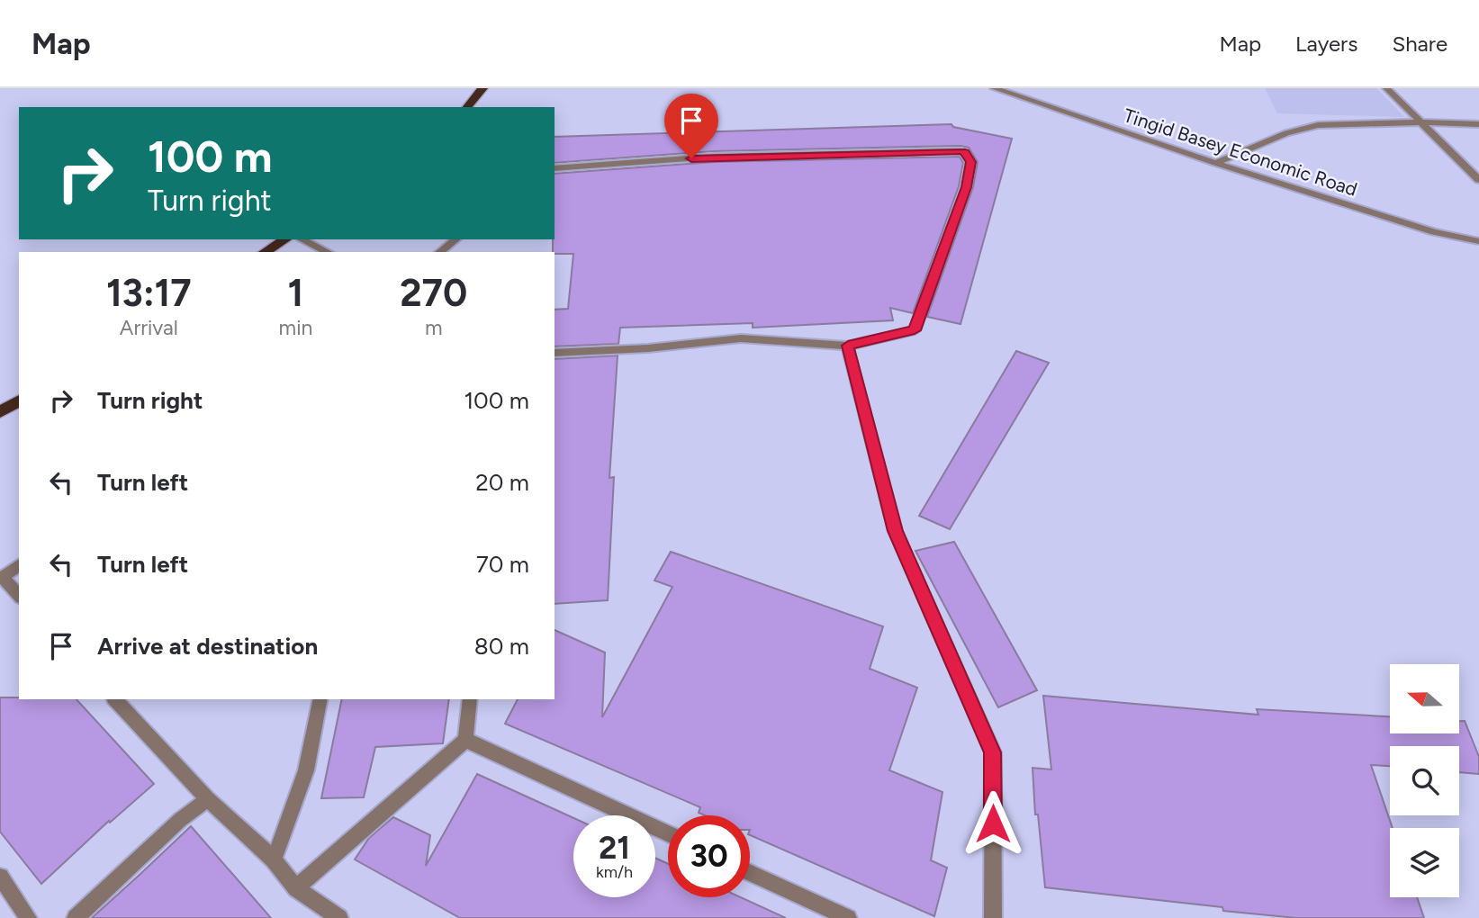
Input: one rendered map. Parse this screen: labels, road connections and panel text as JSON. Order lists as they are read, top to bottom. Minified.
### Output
{"streets":{"street":["Tingid Basey Economic Road"]},"north":"left","page":{"header":"Map","nav":["Map","Layers","Share"],"turn":["100 m","Turn right"],"eta":["13:17","Arrival","1","min","270","m"],"list":[{"name":"Turn right","value":"100 m"},{"name":"Turn left","value":"20 m"},{"name":"Turn left","value":"70 m"},{"name":"Arrive at destination","value":"80 m"}],"speed":"21 km/h","limit":"30"}}
